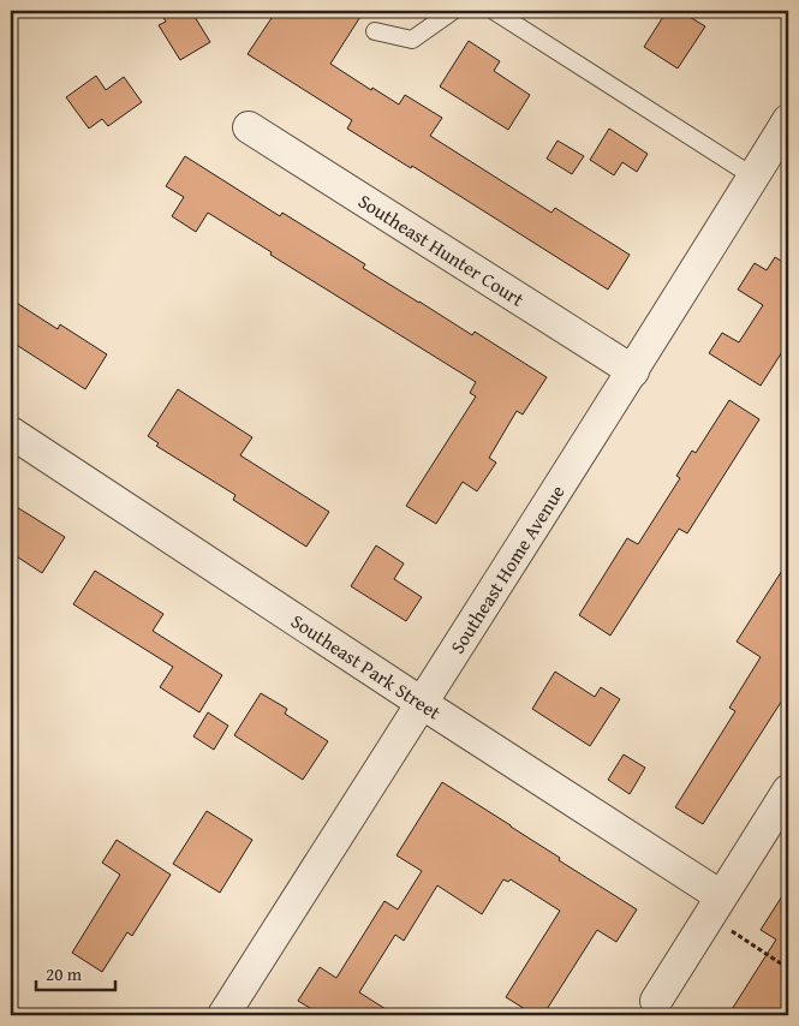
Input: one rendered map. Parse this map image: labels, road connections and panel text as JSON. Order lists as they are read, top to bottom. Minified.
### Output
{"streets":{"street":["Southeast Hunter Court","Southeast Home Avenue","Southeast Park Street"]},"crossings":[["Southeast Hunter Court","Southeast Home Avenue"],["Southeast Home Avenue","Southeast Park Street"]],"scale_bar":"20 m"}
